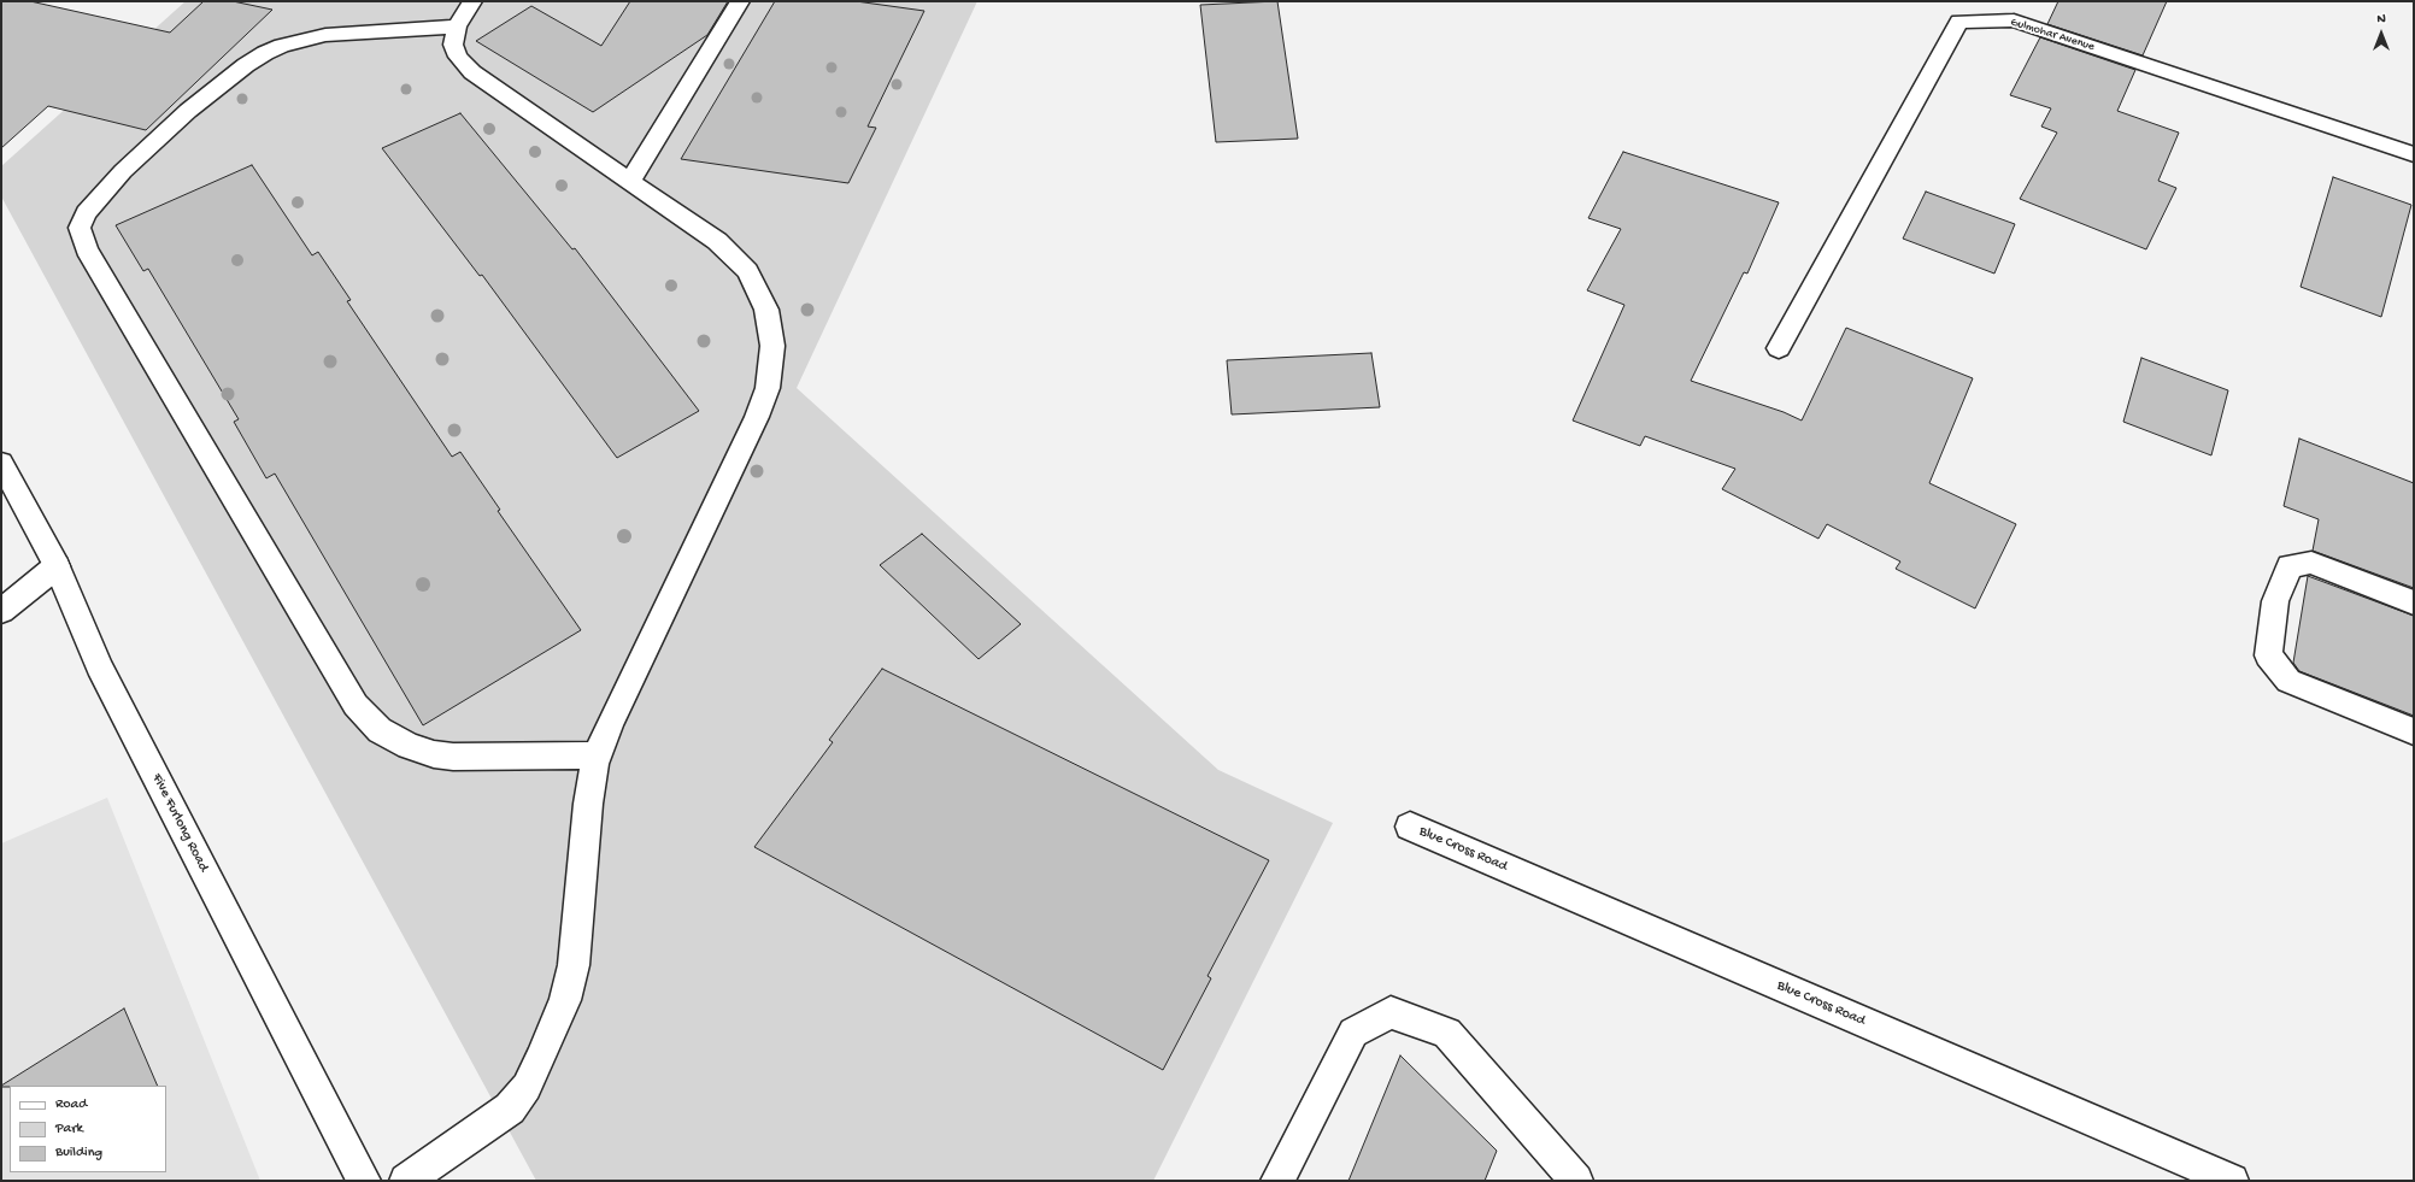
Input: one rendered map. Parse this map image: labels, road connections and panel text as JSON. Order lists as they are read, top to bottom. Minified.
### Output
{"streets":{"street":["Gulmohar Avenue","Five Furlong Road","Blue Cross Road"]},"legend":["Road","Park","Building"],"north":"top"}
